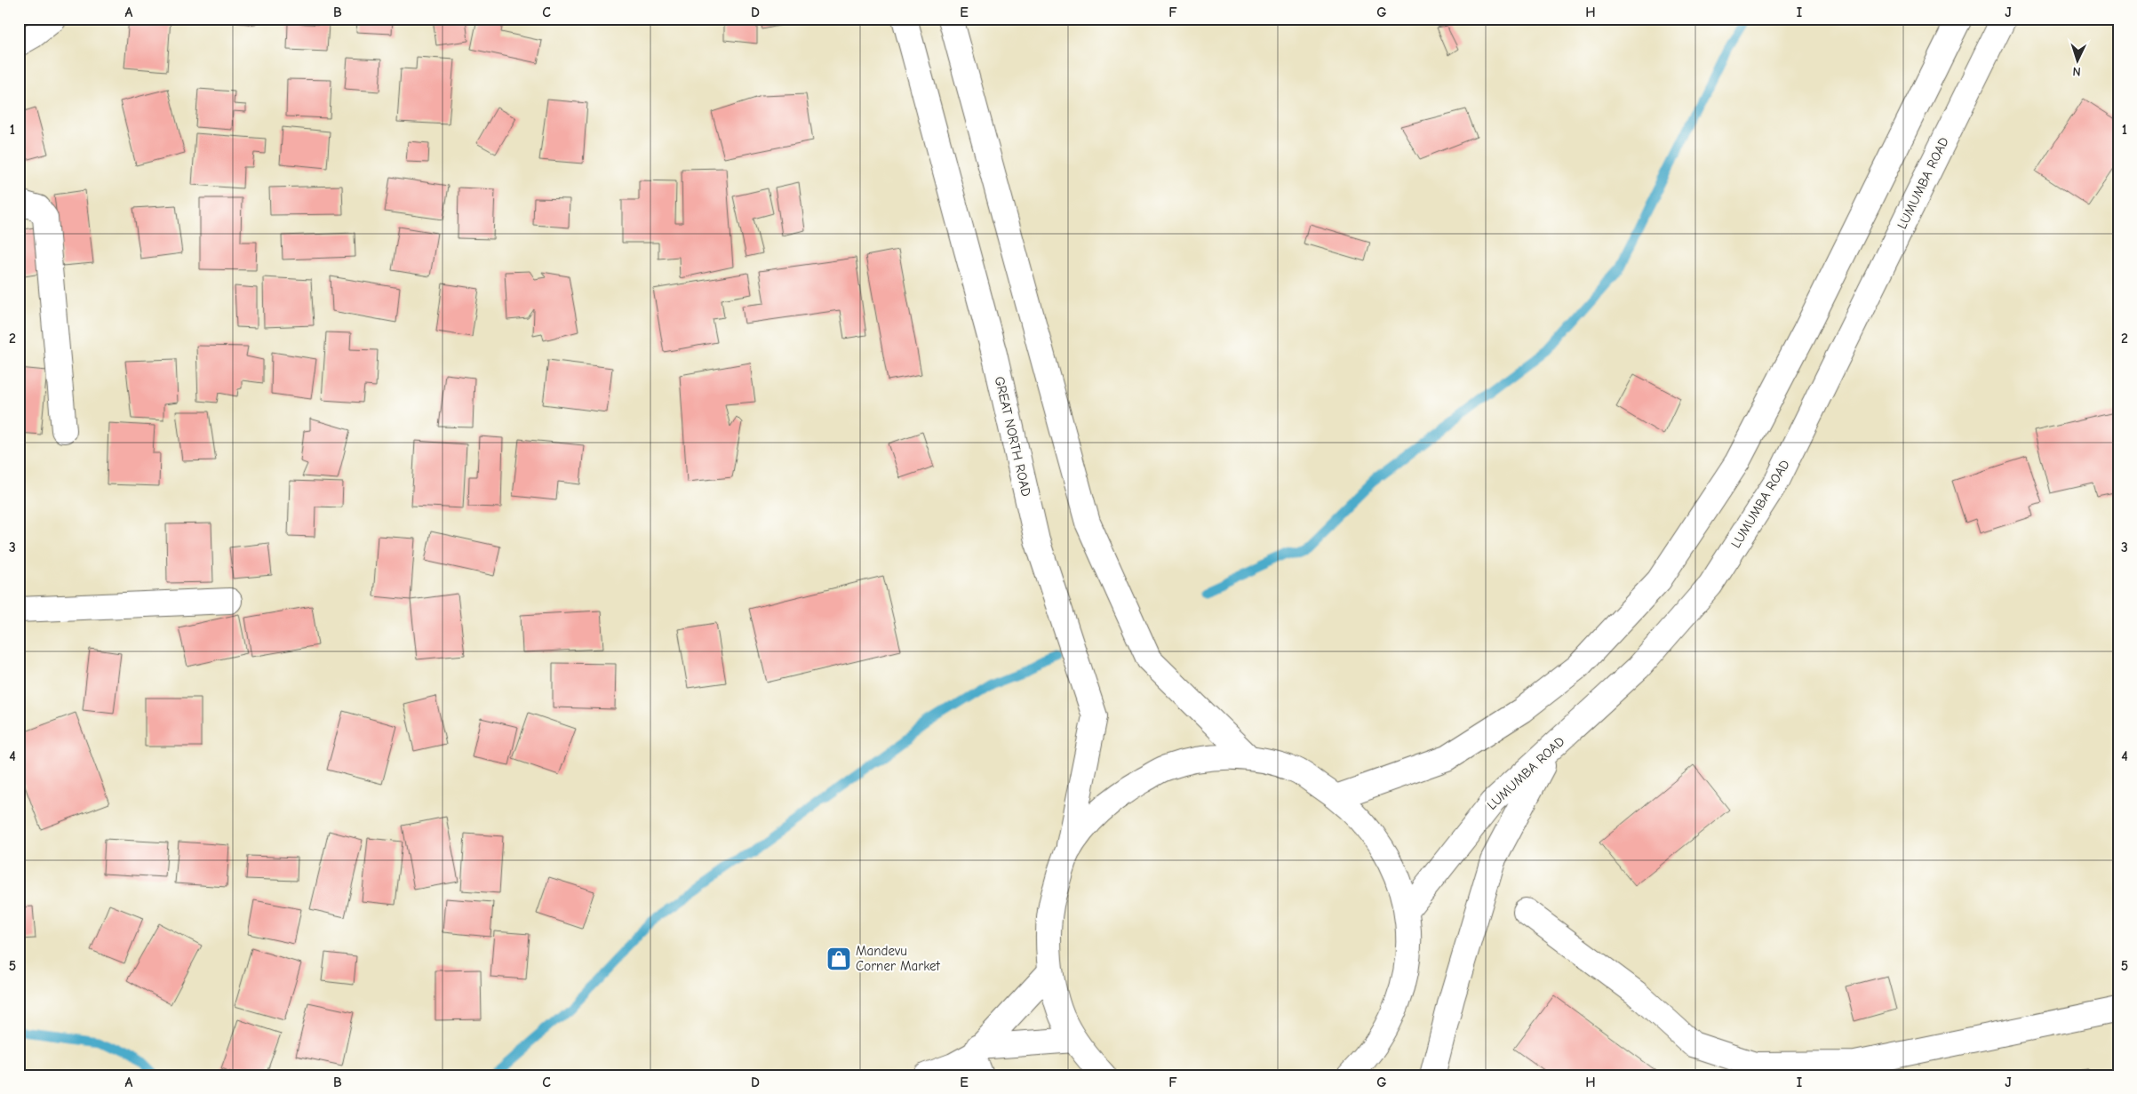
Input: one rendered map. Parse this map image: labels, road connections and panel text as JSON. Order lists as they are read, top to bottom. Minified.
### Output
{"streets":{"main road":["LUMUMBA ROAD","GREAT NORTH ROAD"]},"places":{"shop":["Mandevu Corner Market"]},"north":"bottom","grid":{"columns":["A","B","C","D","E","F","G","H","I","J"],"rows":["1","2","3","4","5"]}}
